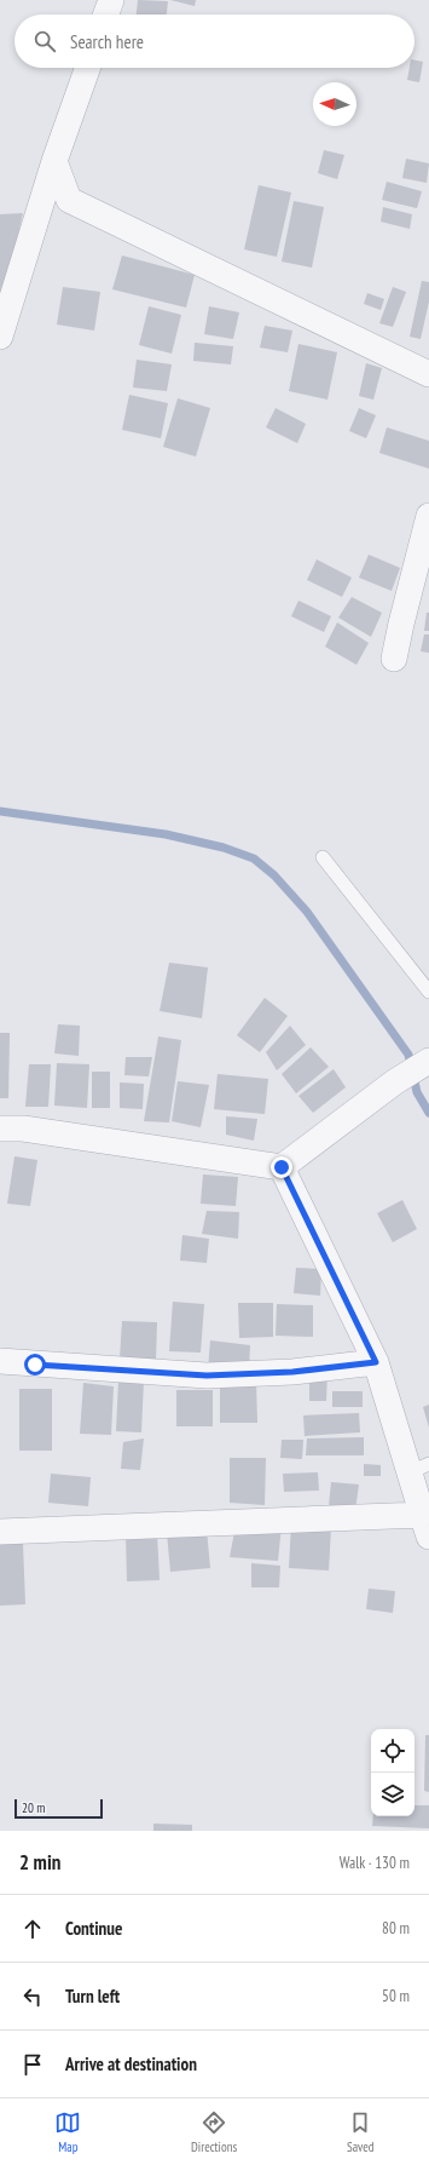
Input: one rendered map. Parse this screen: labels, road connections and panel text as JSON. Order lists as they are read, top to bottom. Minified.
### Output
{"scale_bar":"20 m","north":"left","page":{"search":"Search here","scale":"20 m","heading":["2 min","Walk · 130 m"],"list":[["Continue","80 m"],["Turn left","50 m"],"Arrive at destination"],"nav":["Map","Directions","Saved"]}}
